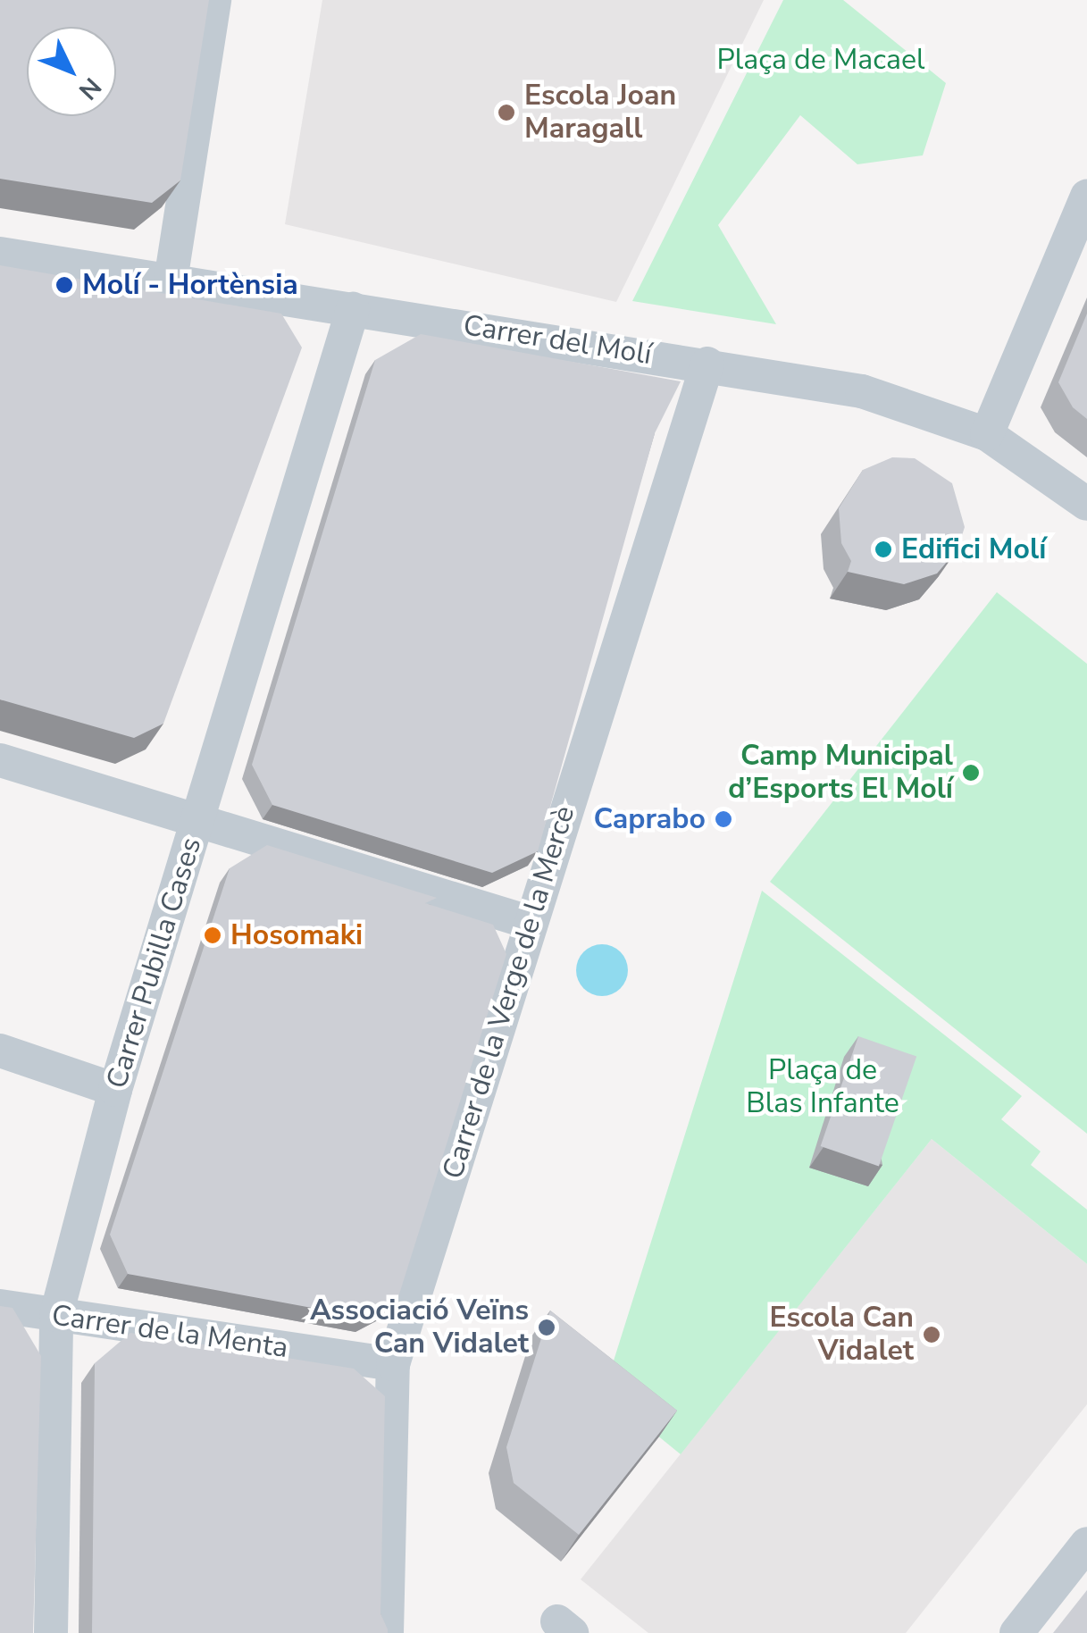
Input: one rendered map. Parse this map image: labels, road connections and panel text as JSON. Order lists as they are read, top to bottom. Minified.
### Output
{"streets":{"street":["Carrer del Molí","Carrer Pubilla Cases","Carrer de la Verge de la Mercè","Carrer de la Menta"]},"crossings":[["Carrer del Molí","Carrer Pubilla Cases"],["Carrer del Molí","Carrer de la Verge de la Mercè"],["Carrer Pubilla Cases","Carrer de la Menta"],["Carrer de la Verge de la Mercè","Carrer de la Menta"]],"parks":["Plaça de Macael","Plaça de Blas Infante"],"places":["Escola Joan Maragall","Molí - Hortènsia","Edifici Molí","Camp Municipal d’Esports El Molí","Caprabo","Hosomaki","Associació Veïns Can Vidalet","Escola Can Vidalet"],"north":"bottom right"}
